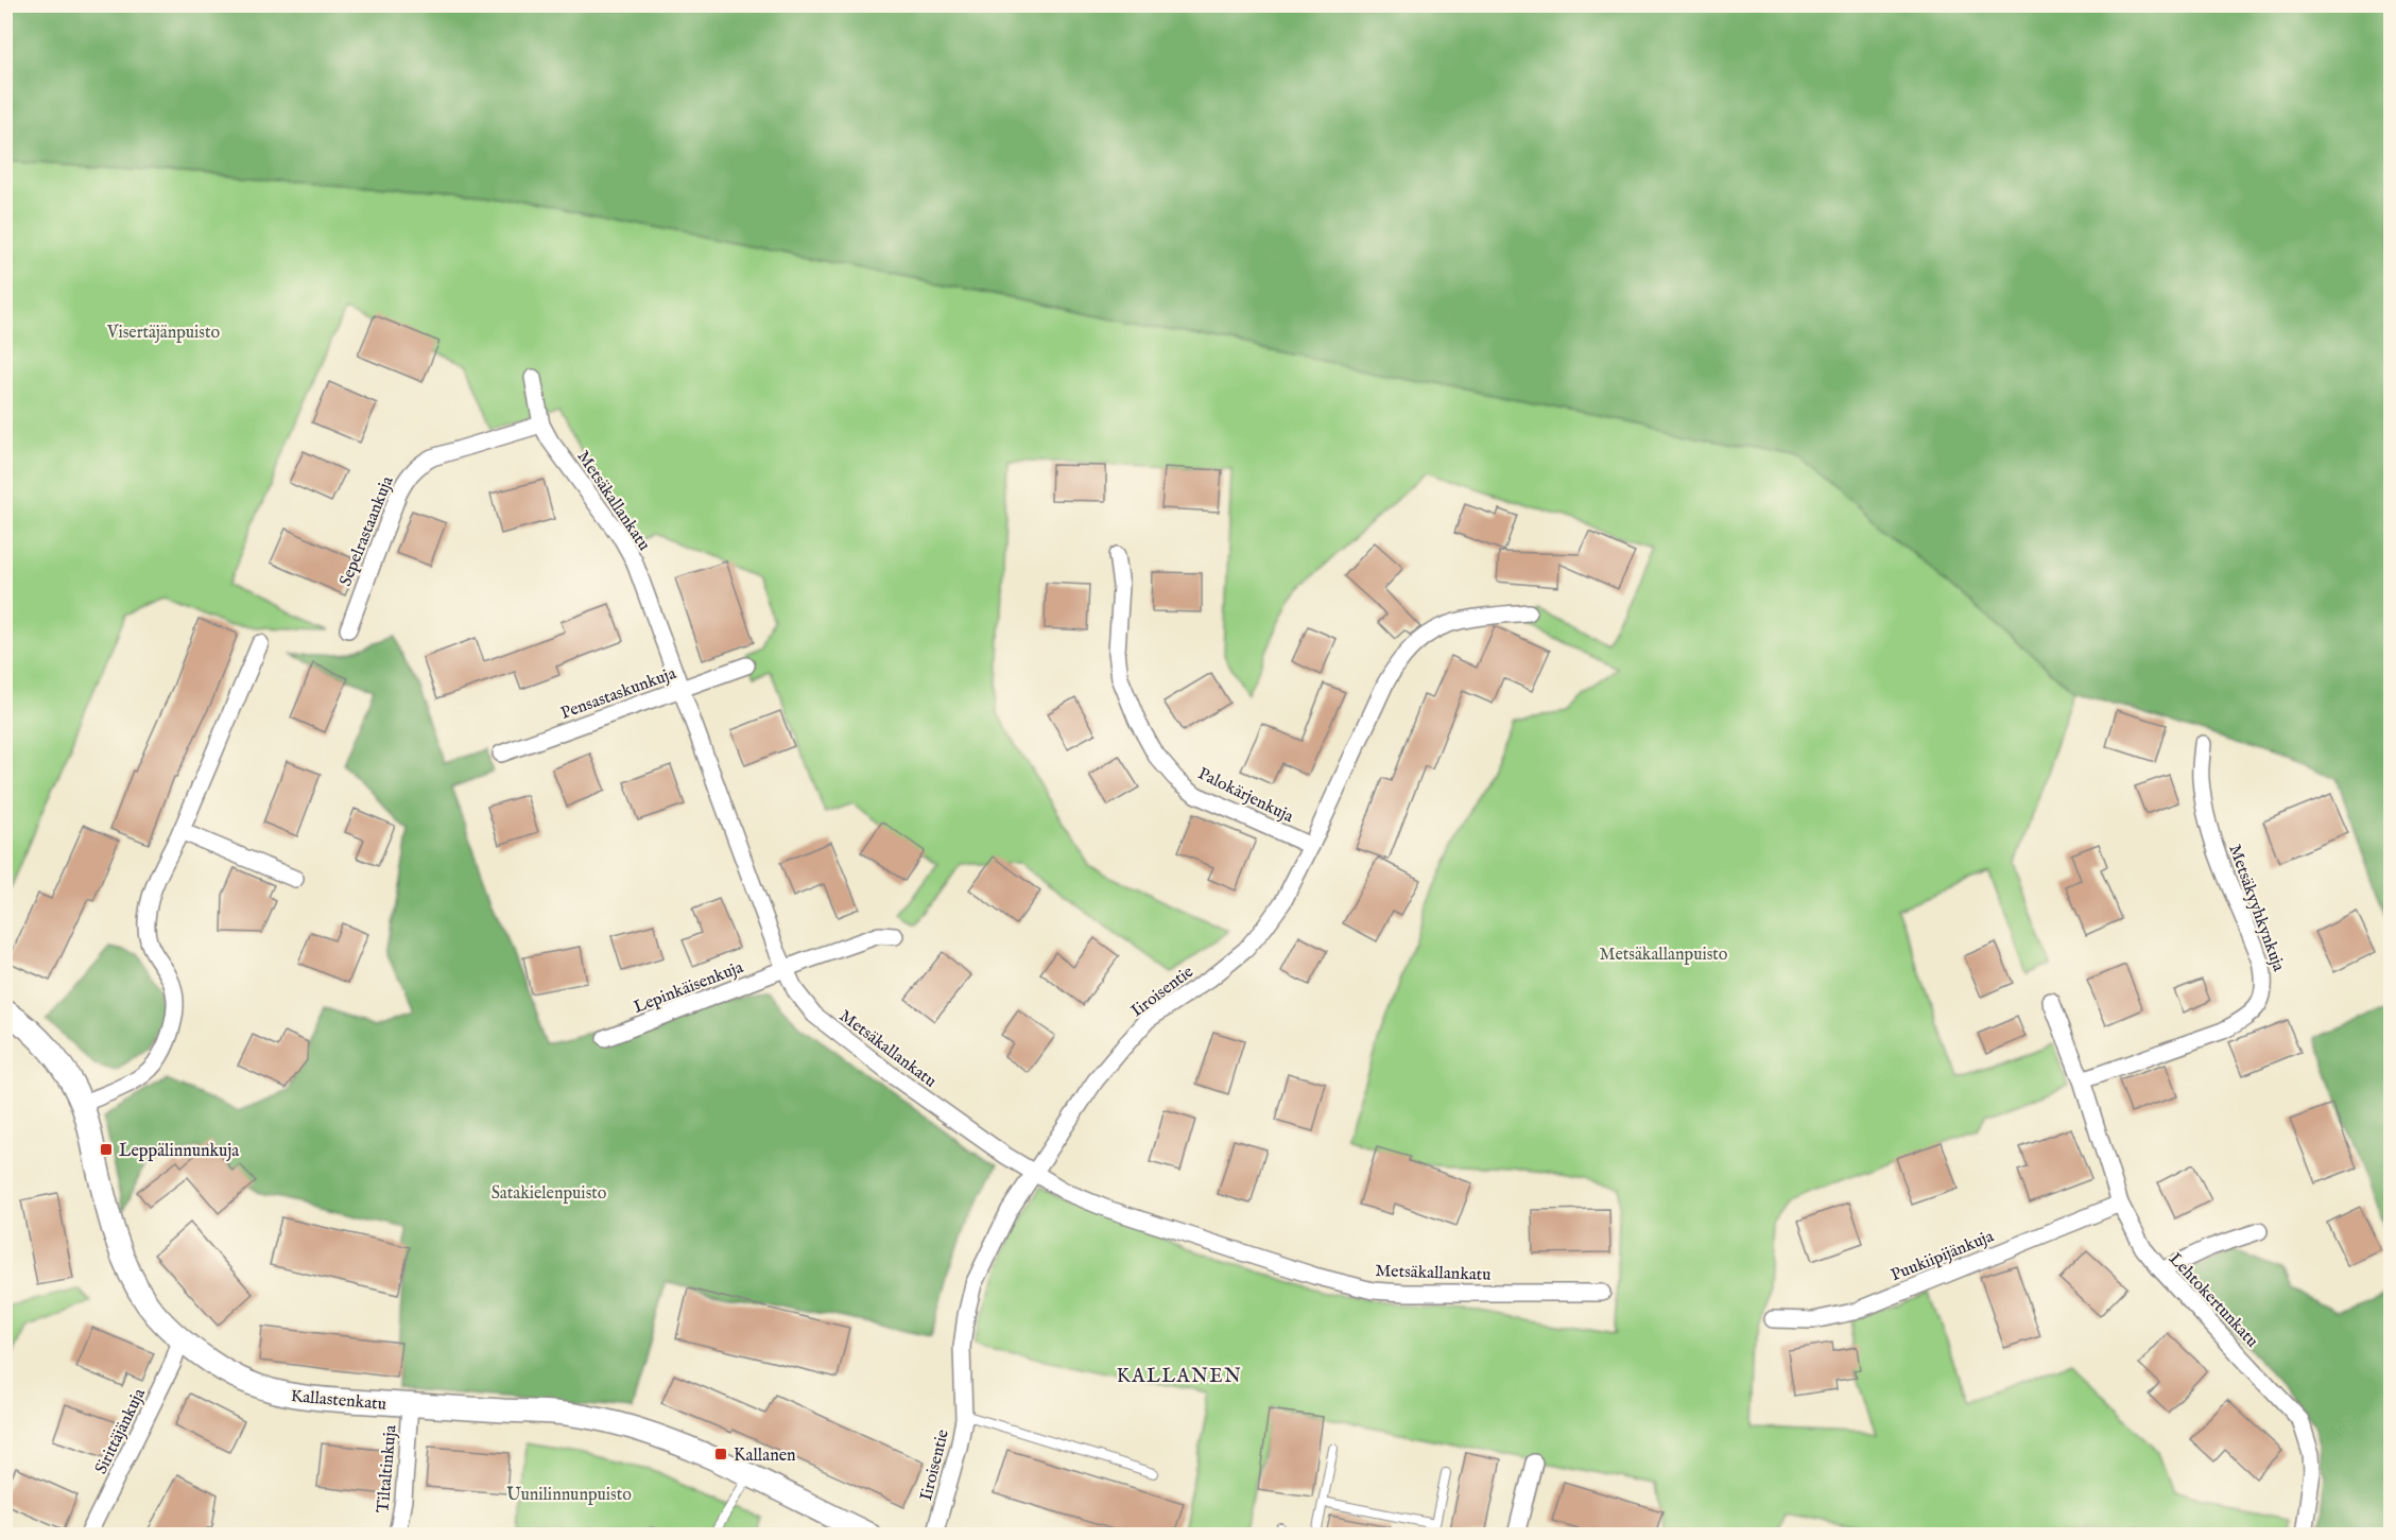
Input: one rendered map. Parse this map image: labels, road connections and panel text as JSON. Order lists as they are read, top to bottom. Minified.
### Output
{"streets":{"street":["Metsäkallankatu","Sepelrastaankuja","Pensastaskunkuja","Palokärjenkuja","Metsäkyyhkynkuja","Lepinkäisenkuja","Iiroisentie","Puukiipijänkuja","Lehtokertunkatu","Kallastenkatu","Sirittäjänkuja","Tiltaltinkuja"]},"crossings":[["Metsäkallankatu","Sepelrastaankuja"],["Metsäkallankatu","Pensastaskunkuja"],["Metsäkallankatu","Lepinkäisenkuja"],["Metsäkallankatu","Iiroisentie"],["Palokärjenkuja","Iiroisentie"],["Metsäkyyhkynkuja","Lehtokertunkatu"],["Puukiipijänkuja","Lehtokertunkatu"],["Kallastenkatu","Sirittäjänkuja"],["Kallastenkatu","Tiltaltinkuja"]],"districts":["KALLANEN"],"parks":["Visertäjänpuisto","Metsäkallanpuisto","Satakielenpuisto","Uunilinnunpuisto"],"places":{"transit":["Leppälinnunkuja","Kallanen"]}}
